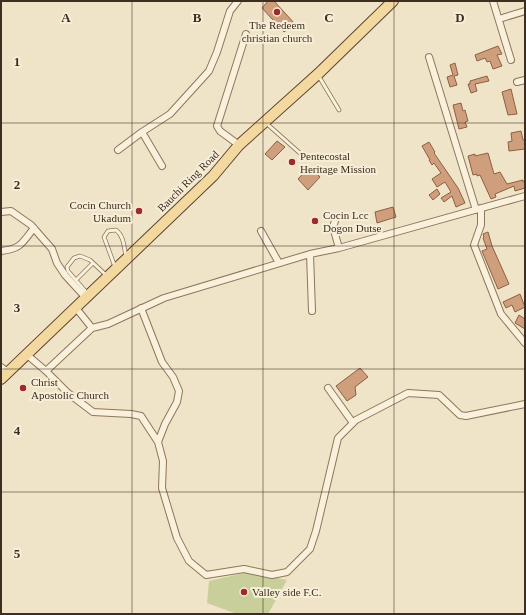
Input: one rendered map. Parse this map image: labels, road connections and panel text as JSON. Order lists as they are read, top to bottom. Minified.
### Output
{"streets":{"main road":["Bauchi Ring Road"]},"places":["The Redeem christian church","Pentecostal Heritage Mission","Cocin Church Ukadum","Cocin Lcc Dogon Dutse","Christ Apostolic Church","Valley side F.C."],"grid":{"columns":["A","B","C","D"],"rows":["1","2","3","4","5"]}}
